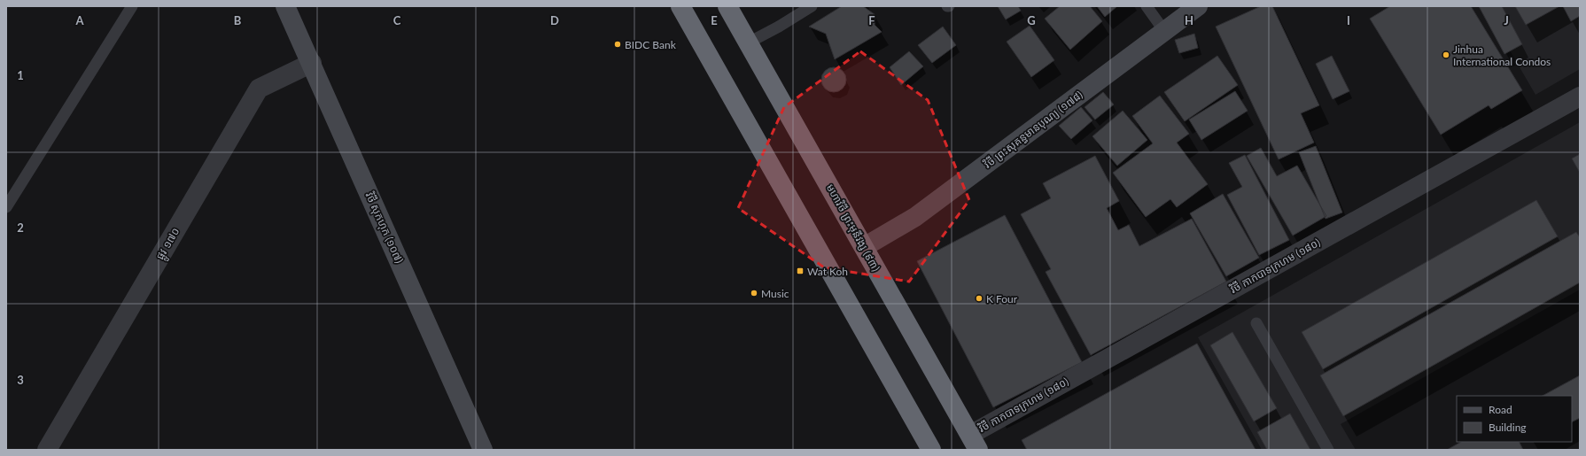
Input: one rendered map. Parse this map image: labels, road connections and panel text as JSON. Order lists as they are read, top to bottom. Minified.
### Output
{"streets":{"highway":["មហាវិថី ព្រះមុនីវង្ស (៩៣)"],"street":["វិថី ព្រះសុគន្ធមានបុណ្យ (១៧៨)","វិថី សុកហុក (១០៧)","ផ្លូវ ១៧០","វិថី កាកបាទក្រហម (១៨០)"]},"crossings":[["វិថី ព្រះសុគន្ធមានបុណ្យ (១៧៨)","មហាវិថី ព្រះមុនីវង្ស (៩៣)"],["វិថី សុកហុក (១០៧)","ផ្លូវ ១៧០"],["មហាវិថី ព្រះមុនីវង្ស (៩៣)","វិថី កាកបាទក្រហម (១៨០)"]],"places":{"other":["BIDC Bank","Jinhua International Condos","Music","K Four"],"transit":["Wat Koh"]},"legend":["Road","Building"],"grid":{"columns":["A","B","C","D","E","F","G","H","I","J"],"rows":["1","2","3"]}}
